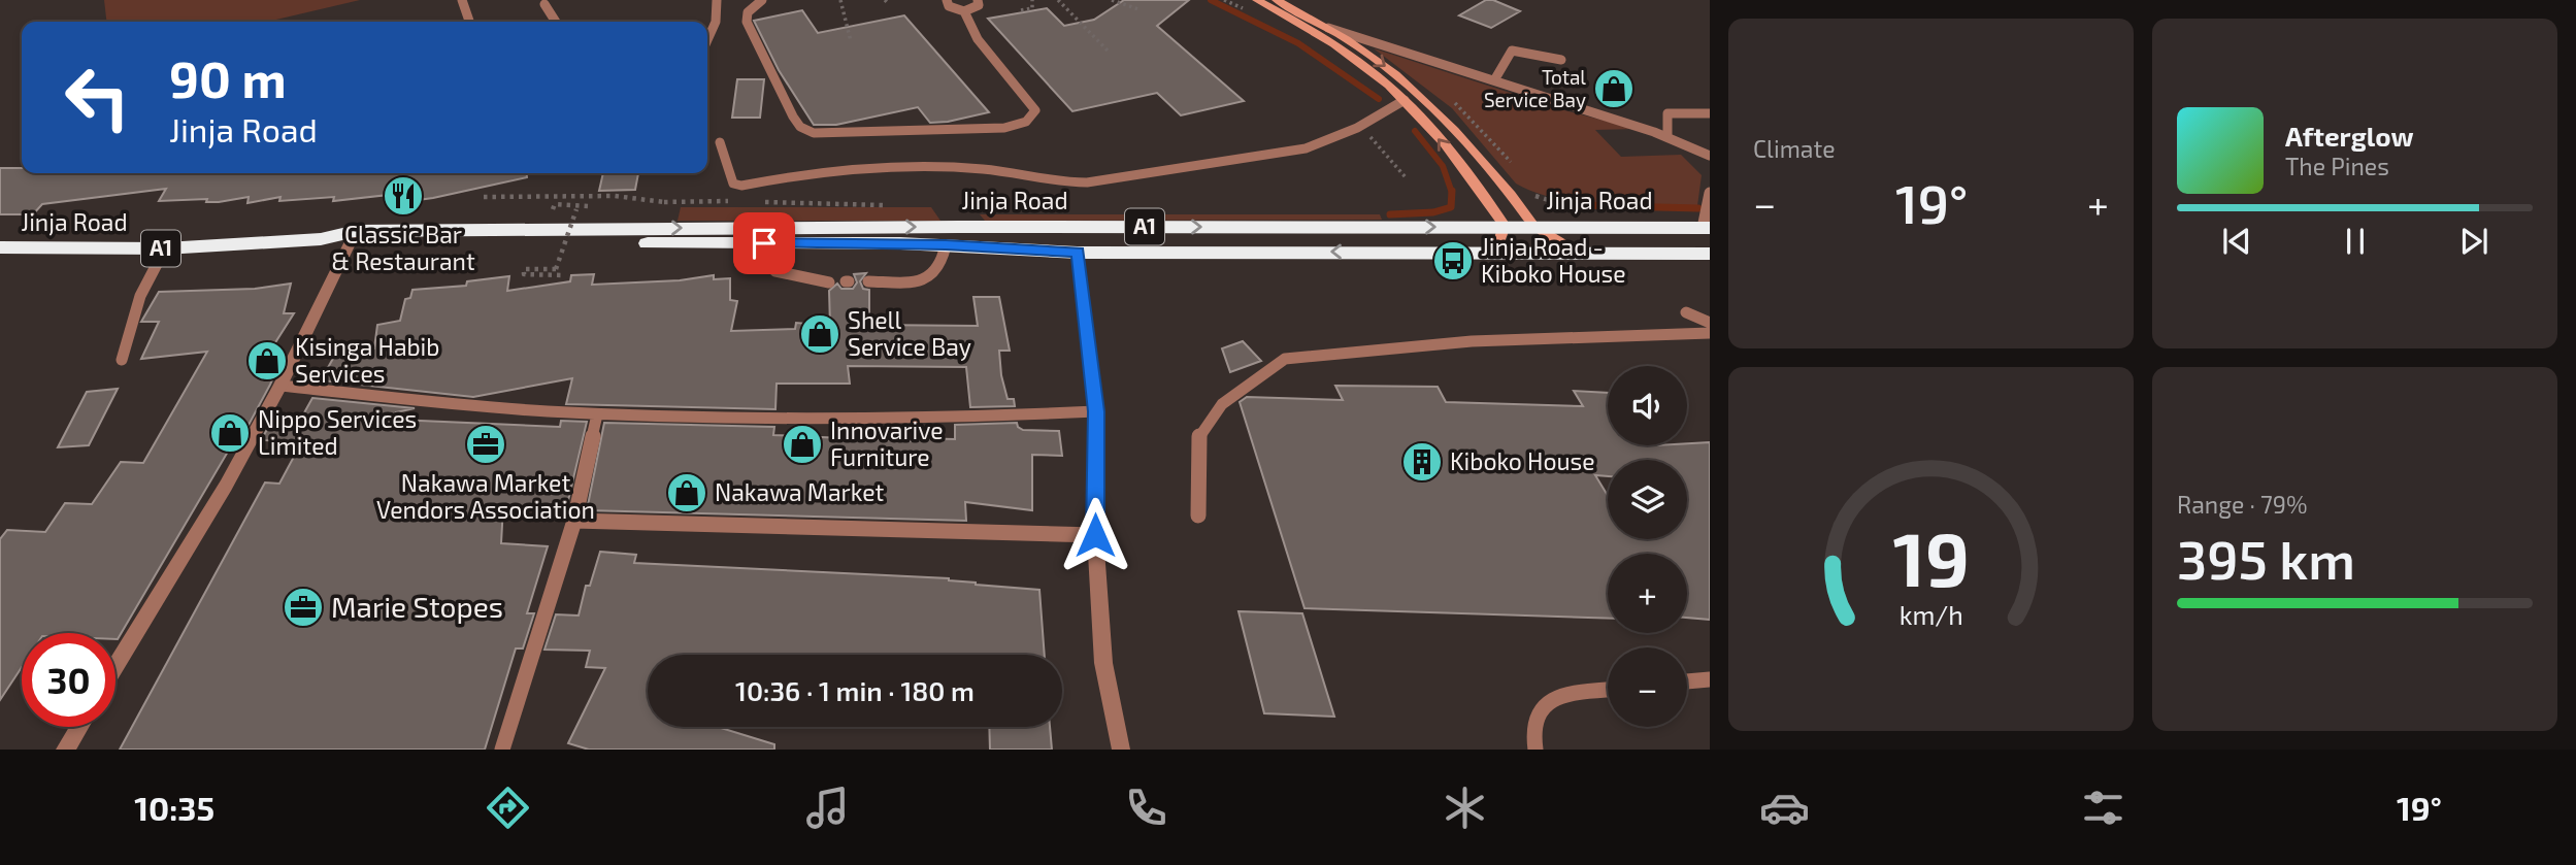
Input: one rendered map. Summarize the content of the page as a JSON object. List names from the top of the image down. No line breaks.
{"streets":{"highway":["Jinja Road","A1"]},"places":{"shop":["Total Service Bay","Shell Service Bay","Kisinga Habib Services","Nippo Services Limited","Innovarive Furniture","Nakawa Market"],"restaurant":["Classic Bar & Restaurant"],"bus stop":["Jinja Road - Kiboko House"],"office":["Nakawa Market Vendors Association","Marie Stopes"],"building":["Kiboko House"]},"page":{"tile":["Climate",["Range · 79%","395 km"]],"turn":["90 m","Jinja Road"],"song":["Afterglow","The Pines"],"heat":["−","19°","+"],"map_buttons":["+","−"],"limit":"30","trip":"10:36 · 1 min · 180 m","tabs":["10:35","19°"],"gauge":["19","km/h"]}}
